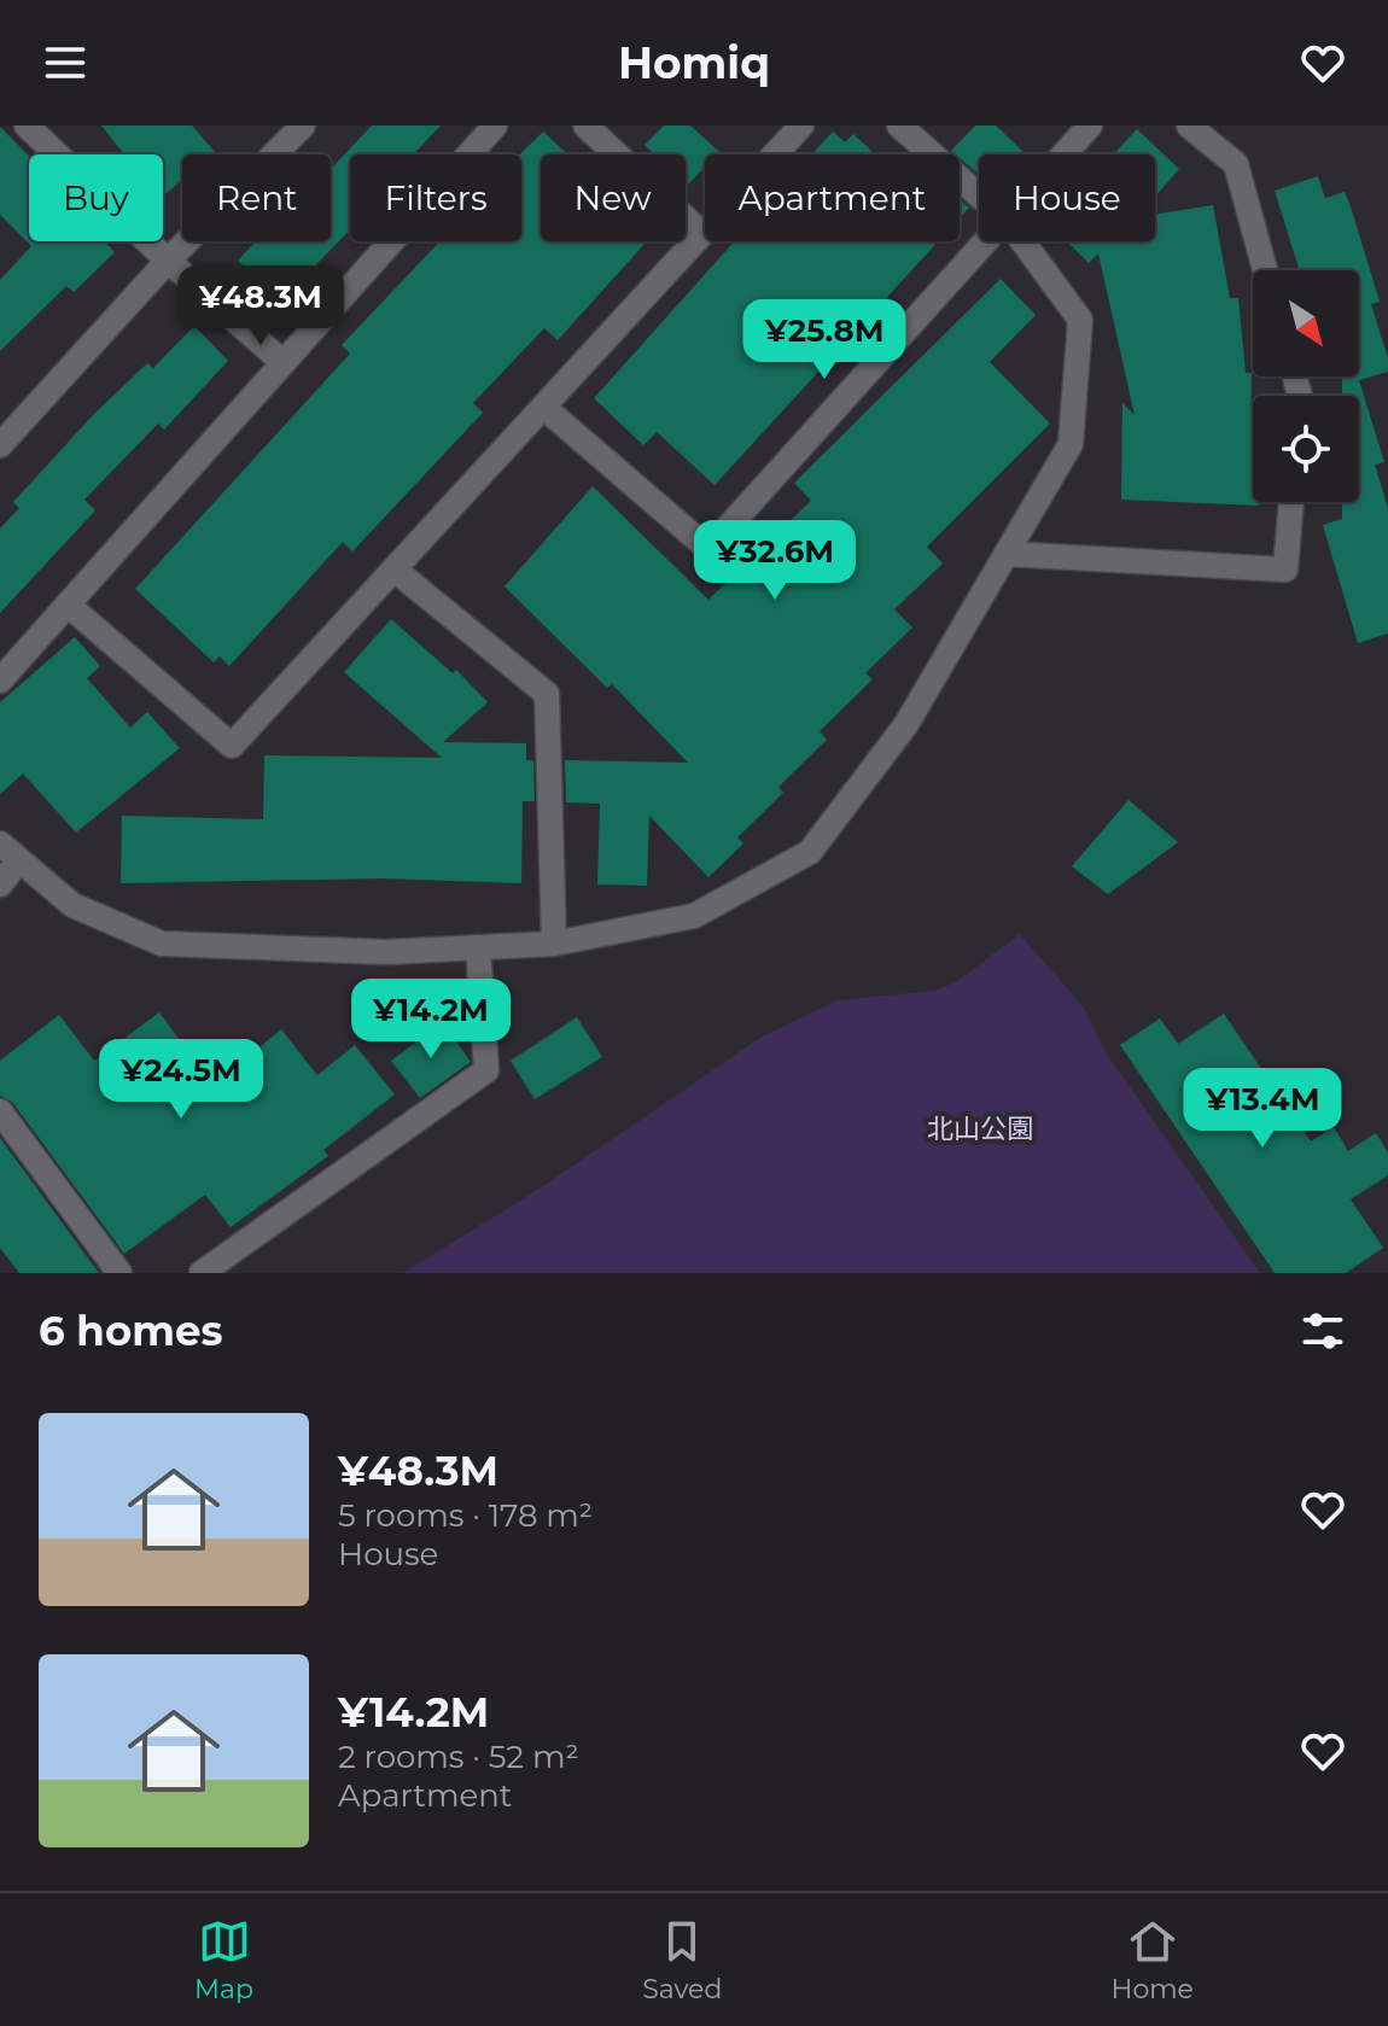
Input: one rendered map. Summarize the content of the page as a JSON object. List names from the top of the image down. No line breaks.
{"parks":["北山公園"],"north":"bottom right","page":{"header":"Homiq","chip":["Buy","Rent","Filters","New","Apartment","House"],"price":["¥48.3M","¥25.8M","¥32.6M","¥14.2M","¥24.5M","¥13.4M"],"heading":"6 homes","list":[{"name":"¥48.3M","note":"5 rooms · 178 m² · House"},{"name":"¥14.2M","note":"2 rooms · 52 m² · Apartment"}],"tabs":["Map","Saved","Home"]}}
